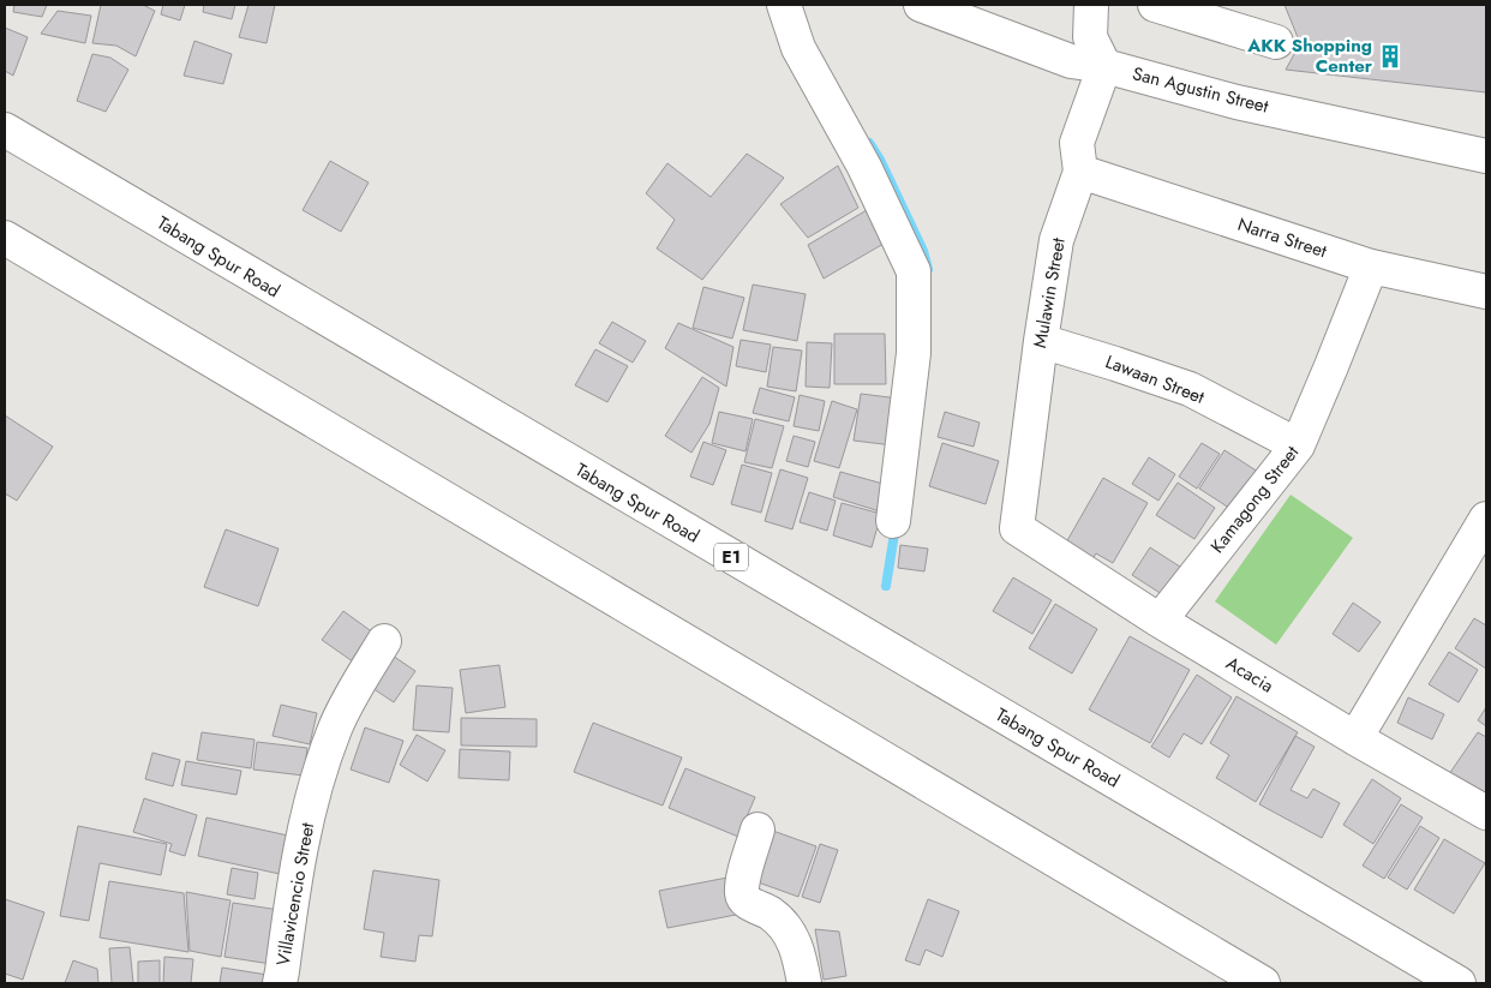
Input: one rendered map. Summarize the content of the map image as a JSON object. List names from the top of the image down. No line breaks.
{"streets":{"main road":["San Agustin Street","Narra Street","Tabang Spur Road","Mulawin Street","Lawaan Street","Kamagong Street","E1","Acacia","Villavicencio Street"]},"crossings":[["San Agustin Street","Mulawin Street"],["Narra Street","Mulawin Street"],["Narra Street","Kamagong Street"],["Mulawin Street","Lawaan Street"],["Mulawin Street","Acacia"],["Lawaan Street","Kamagong Street"],["Kamagong Street","Acacia"]],"places":{"building":["AKK Shopping Center"]}}
